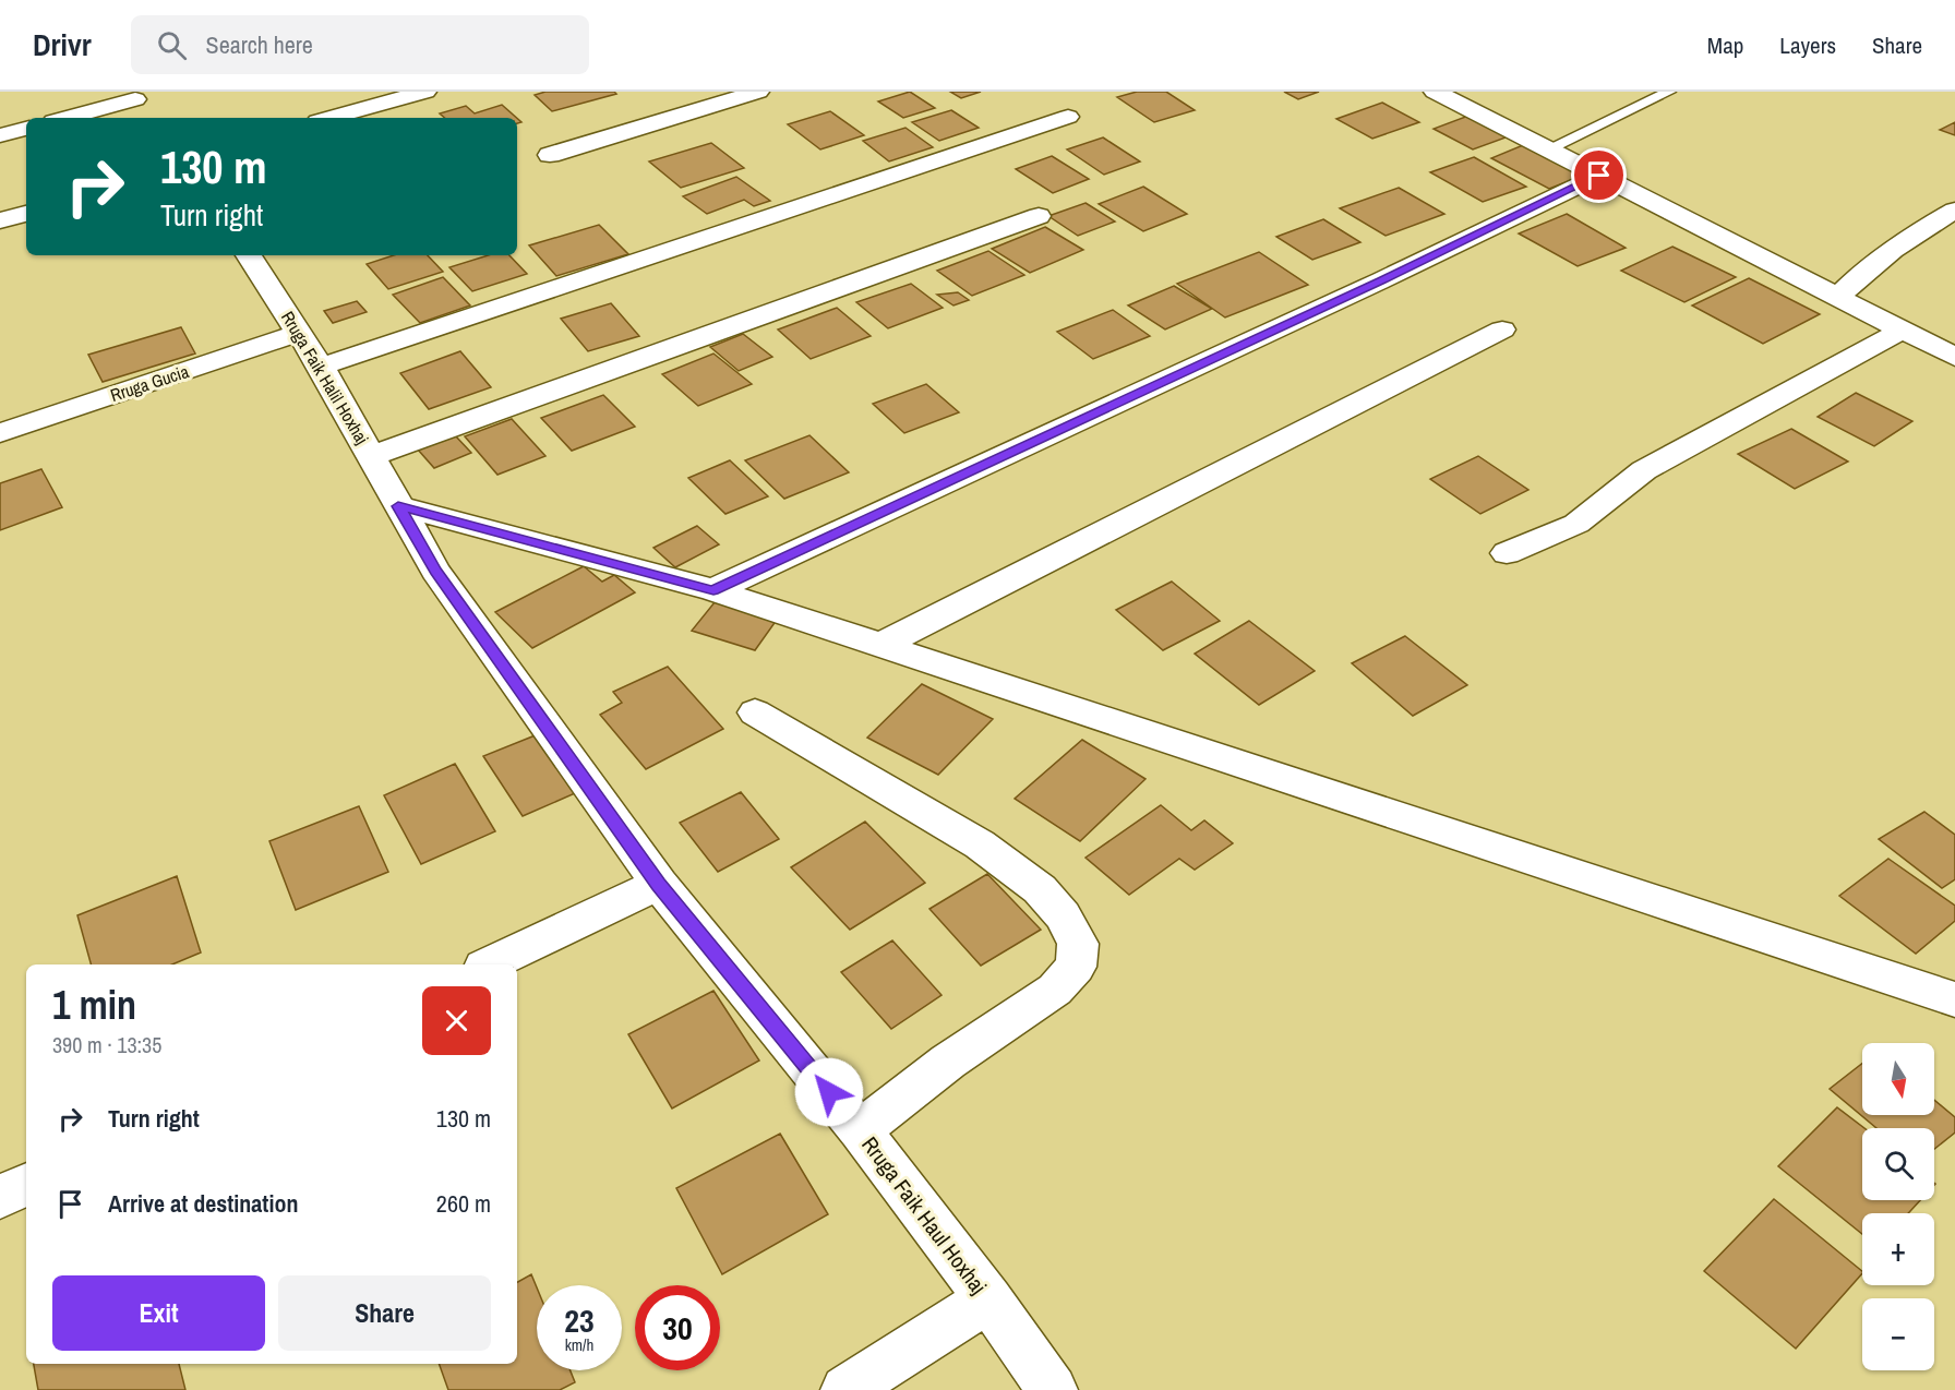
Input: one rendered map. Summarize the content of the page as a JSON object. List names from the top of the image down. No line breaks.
{"streets":{"street":["Rruga Faik Halil Hoxhaj","Rruga Gucia","Rruga Faik Haul Hoxhaj"]},"crossings":[["Rruga Faik Halil Hoxhaj","Rruga Gucia"],["Rruga Faik Halil Hoxhaj","Rruga Faik Haul Hoxhaj"]],"north":"bottom","page":{"header":"Drivr","search":"Search here","nav":["Map","Layers","Share"],"turn":["130 m","Turn right"],"heading":["1 min","390 m · 13:35"],"map_buttons":["+","−"],"list":[{"name":"Turn right","value":"130 m"},{"name":"Arrive at destination","value":"260 m"}],"buttons":["Exit","Share"],"speed":"23 km/h","limit":"30"}}
